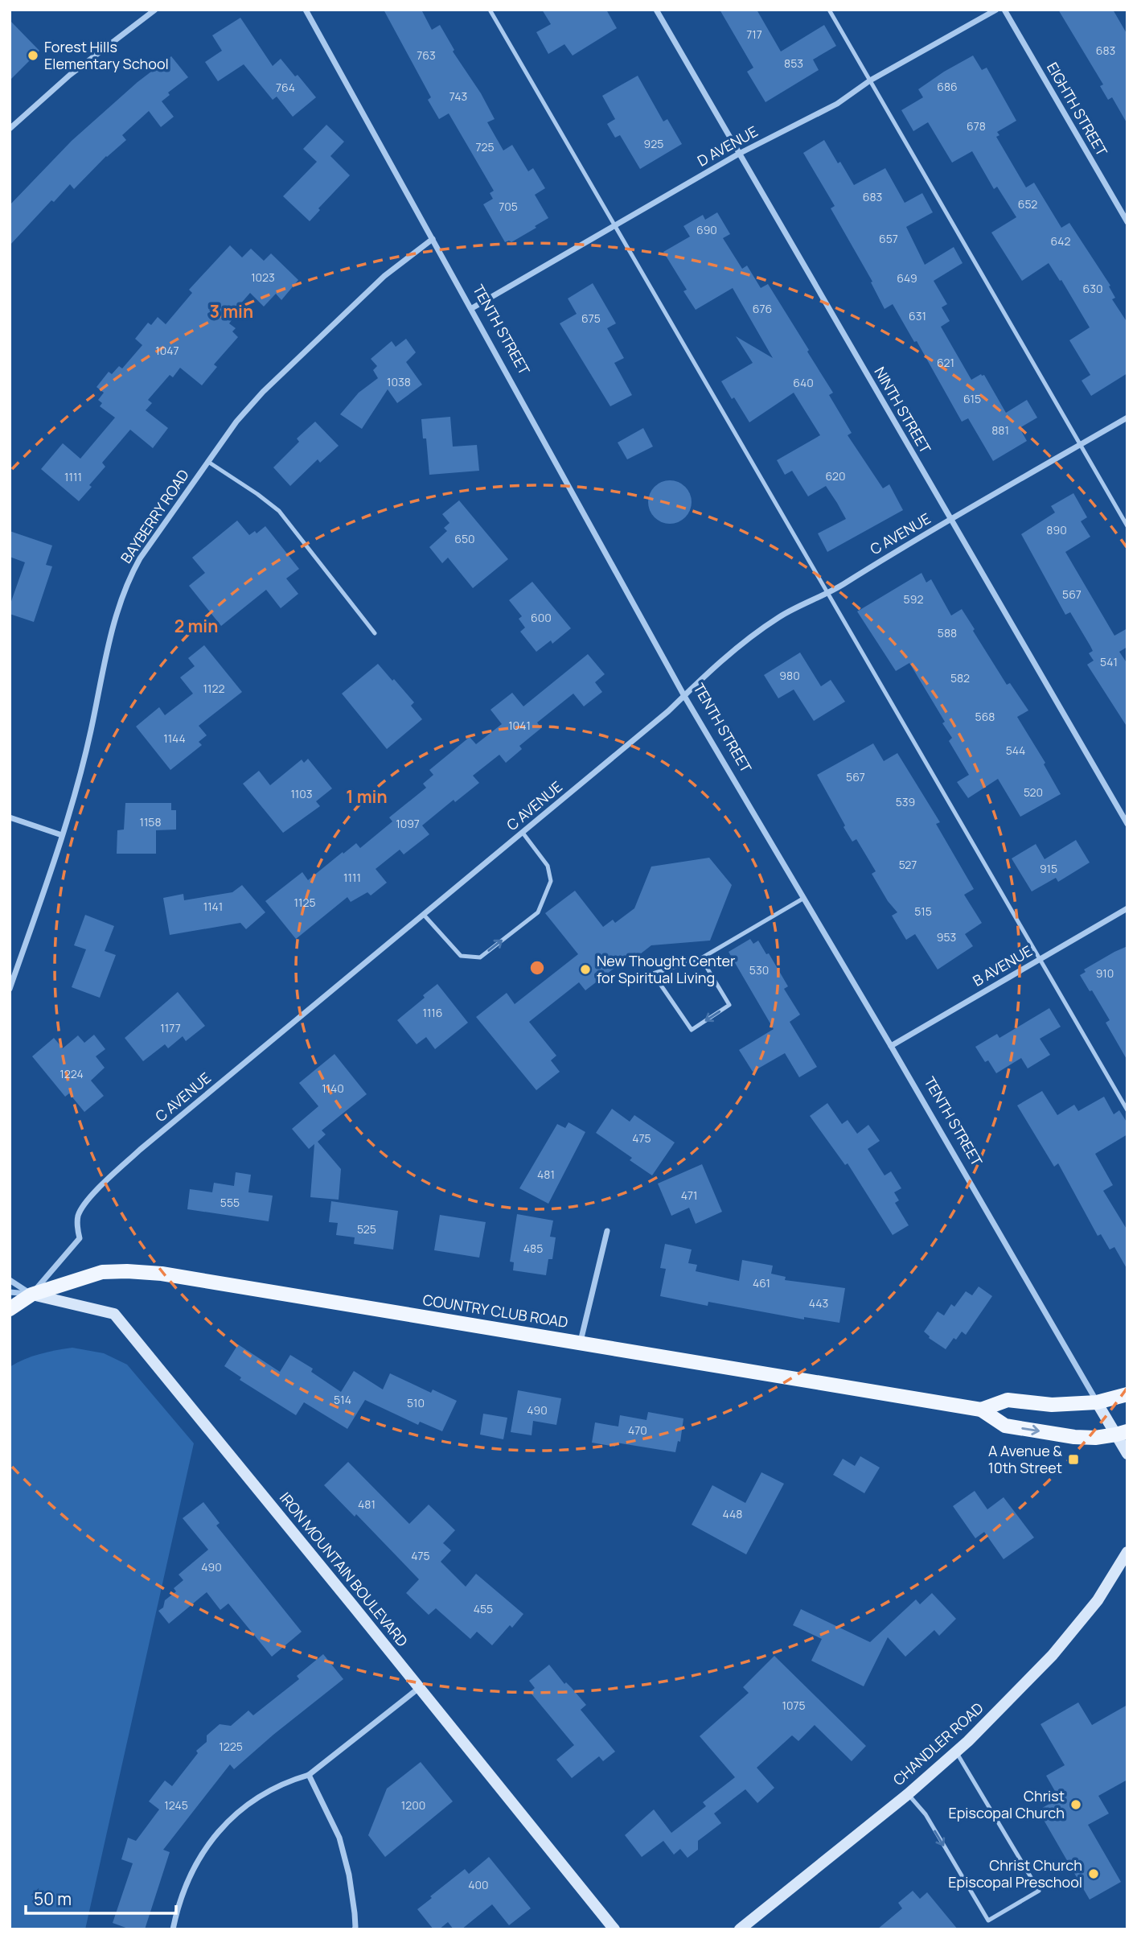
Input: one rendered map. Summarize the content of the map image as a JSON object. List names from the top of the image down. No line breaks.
{"streets":{"main road":["COUNTRY CLUB ROAD"],"street":["EIGHTH STREET","D AVENUE","TENTH STREET","NINTH STREET","BAYBERRY ROAD","C AVENUE","B AVENUE","IRON MOUNTAIN BOULEVARD","CHANDLER ROAD"]},"crossings":[["D AVENUE","TENTH STREET"],["D AVENUE","NINTH STREET"],["TENTH STREET","BAYBERRY ROAD"],["TENTH STREET","C AVENUE"],["TENTH STREET","B AVENUE"],["TENTH STREET","COUNTRY CLUB ROAD"],["NINTH STREET","C AVENUE"],["C AVENUE","COUNTRY CLUB ROAD"],["C AVENUE","IRON MOUNTAIN BOULEVARD"],["COUNTRY CLUB ROAD","IRON MOUNTAIN BOULEVARD"]],"places":{"other":["Forest Hills Elementary School","New Thought Center for Spiritual Living","Christ Episcopal Church","Christ Church Episcopal Preschool"],"transit":["A Avenue & 10th Street"]},"house_numbers":["717","683","763","853","686","764","743","678","925","725","683","652","705","690","657","642","1023","649","630","676","631","675","1047","621","1038","640","615","881","620","1111","890","650","567","592","600","588","541","980","582","1122","568","1041","1144","544","567","520","1103","539","1158","1097","527","915","1111","1125","1141","515","953","530","910","1116","1177","1224","1140","475","481","471","555","525","485","461","443","514","510","490","470","481","448","475","490","455","1075","1225","1245","1200","400"],"scale_bar":"50 m","rings":["3 min","2 min","1 min"]}
